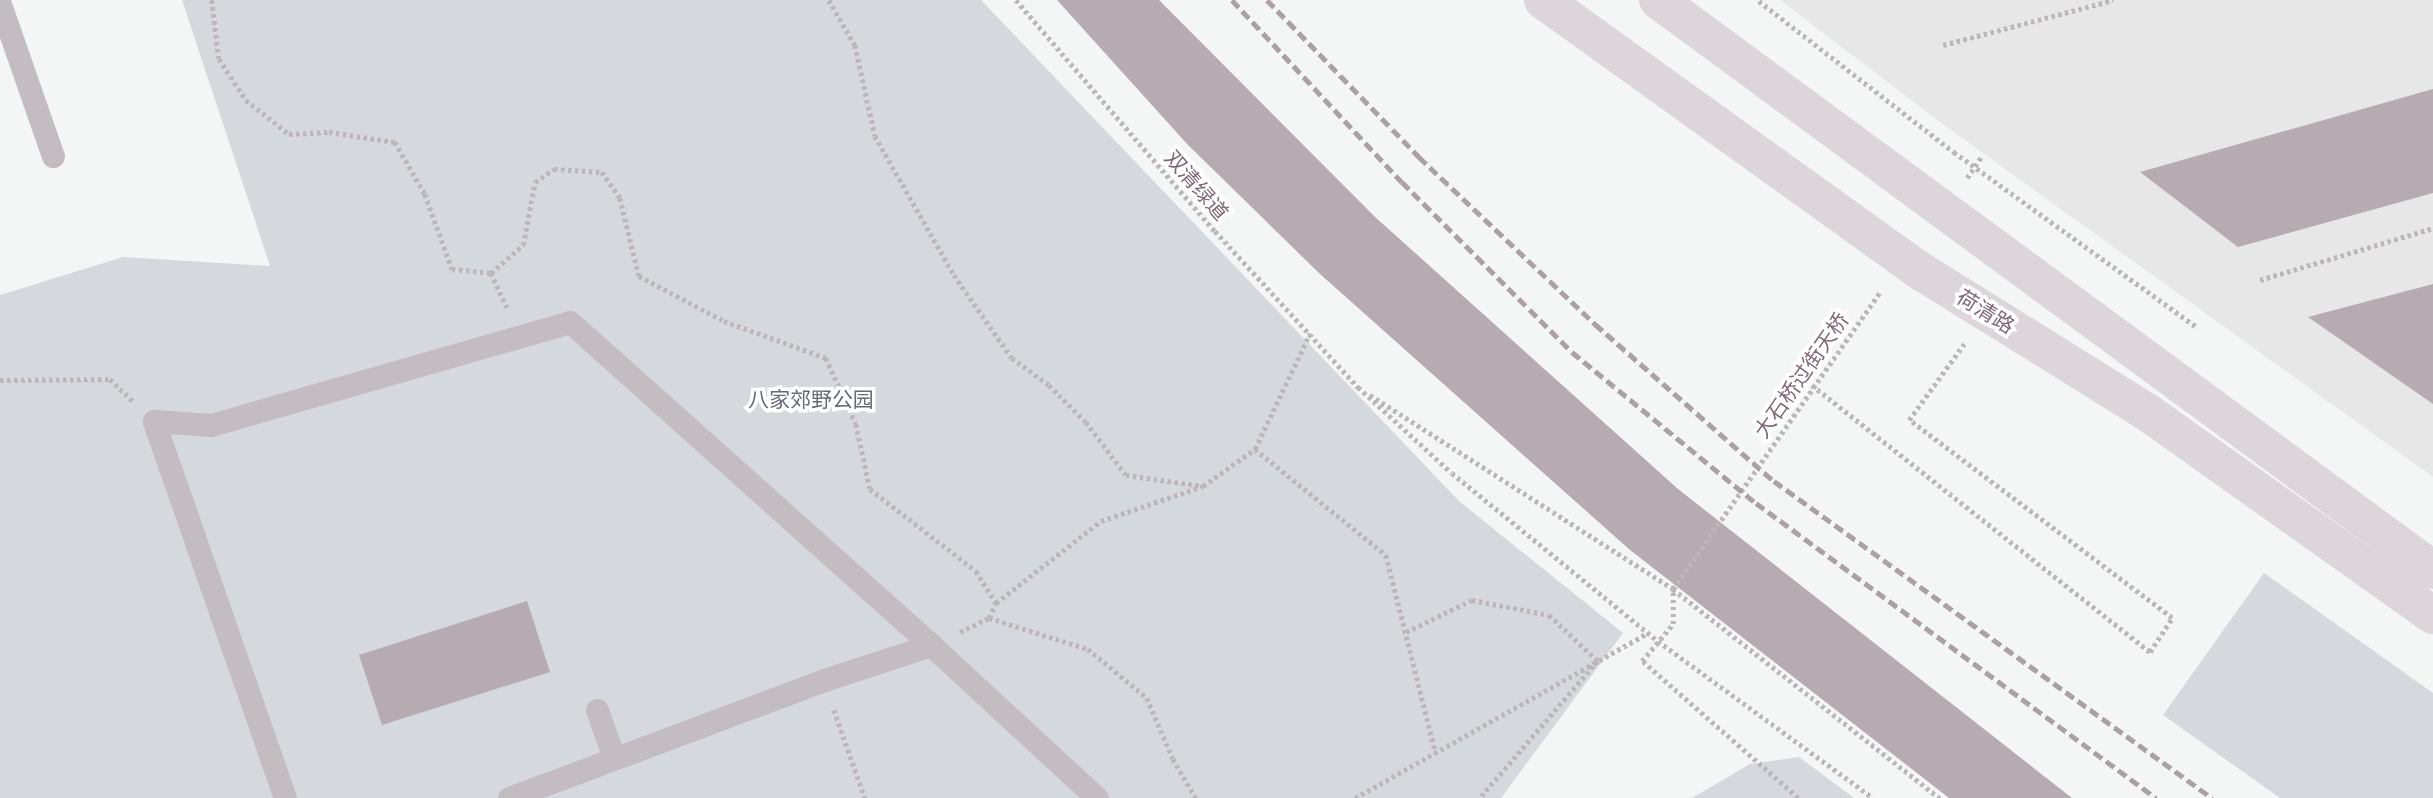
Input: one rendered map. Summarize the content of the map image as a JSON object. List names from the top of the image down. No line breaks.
{"streets":{"main road":["荷清路"],"path":["双清绿道","大石桥过街天桥"]},"parks":["八家郊野公园"]}
